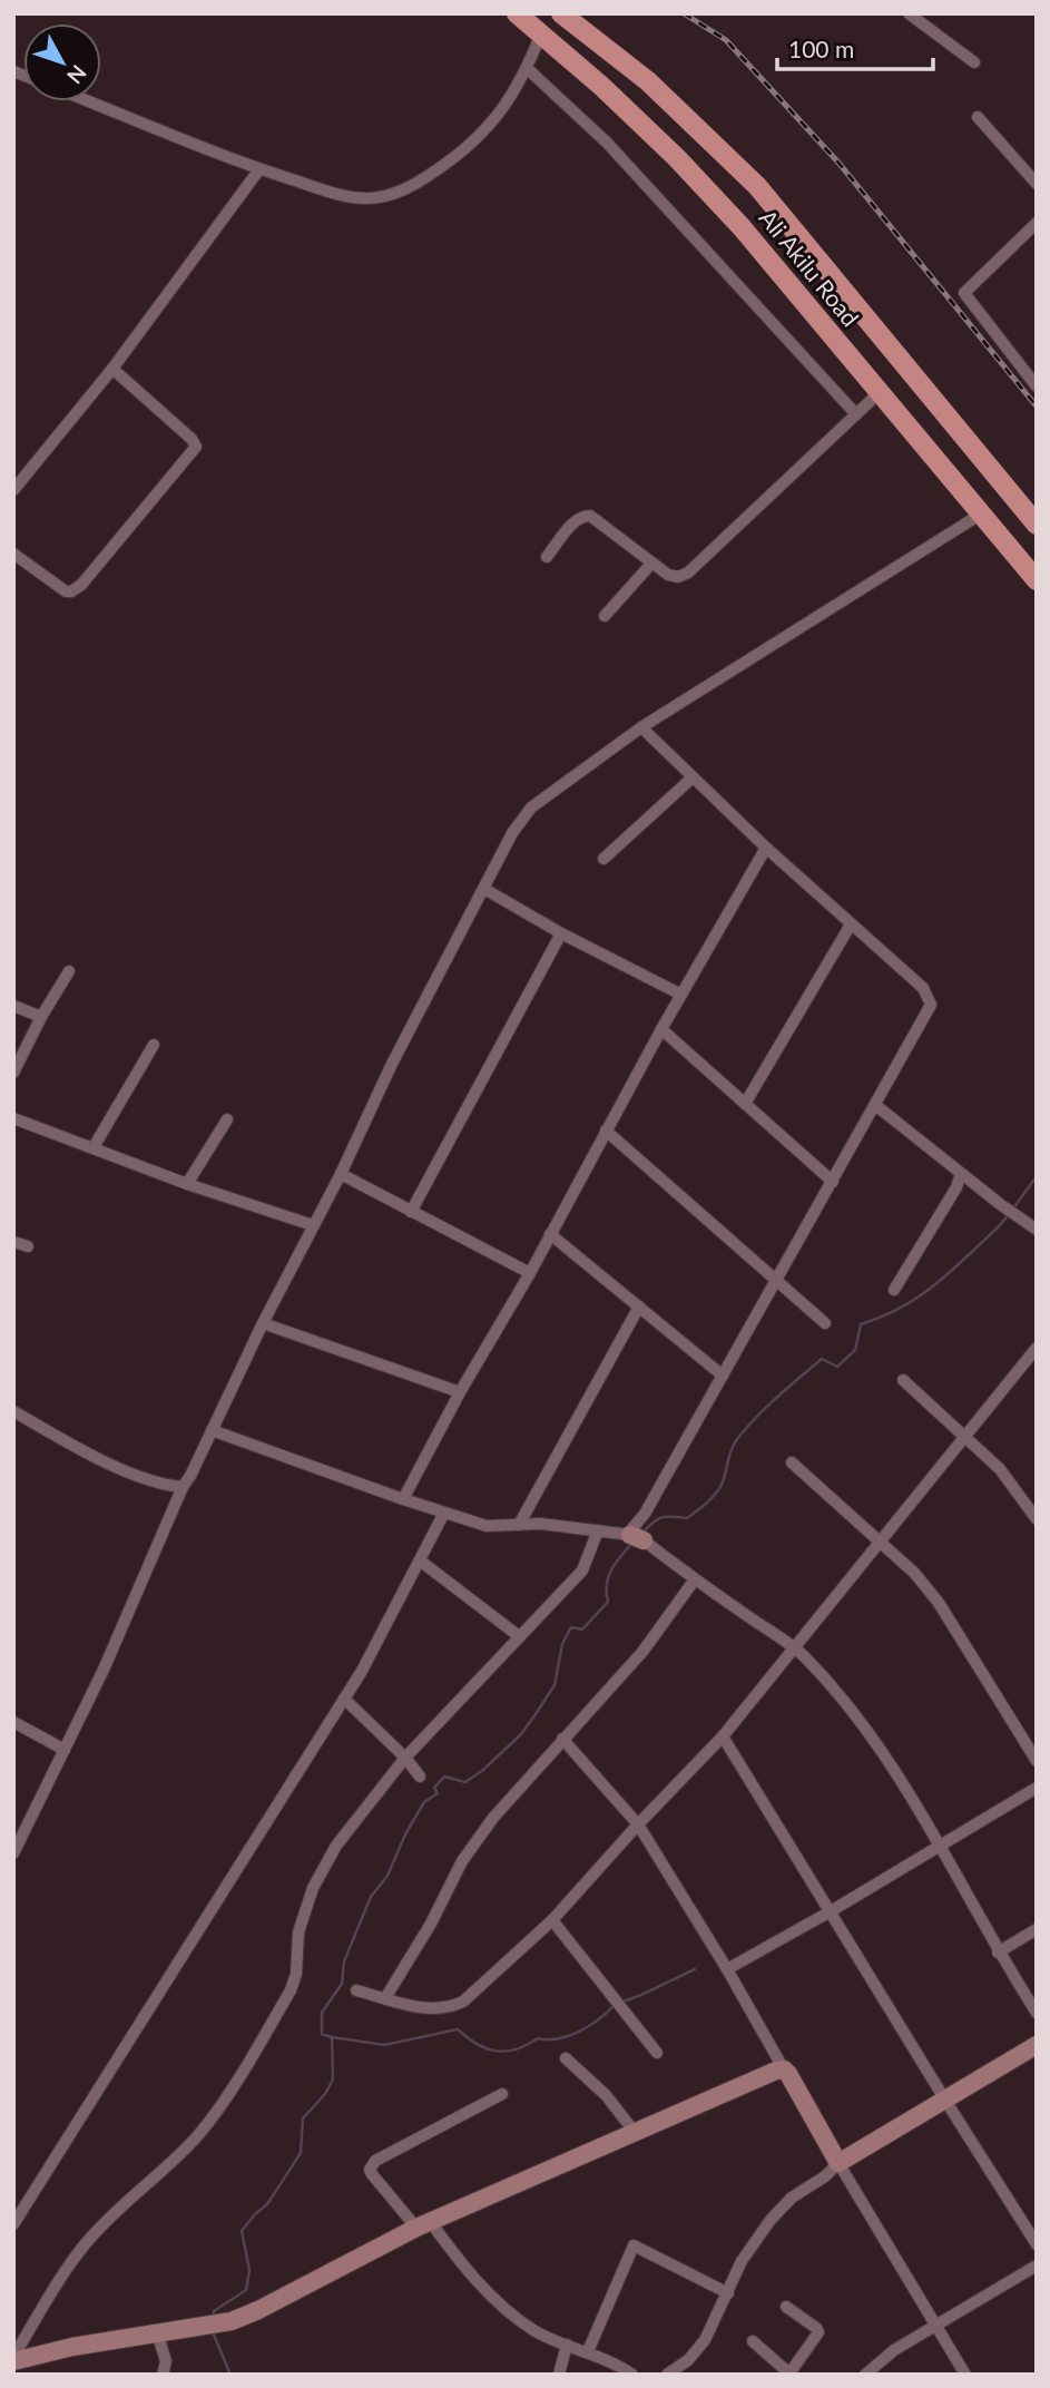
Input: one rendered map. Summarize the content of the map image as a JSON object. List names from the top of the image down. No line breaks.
{"streets":{"main road":["Ali Akilu Road"]},"scale_bar":"100 m","north":"bottom right"}
